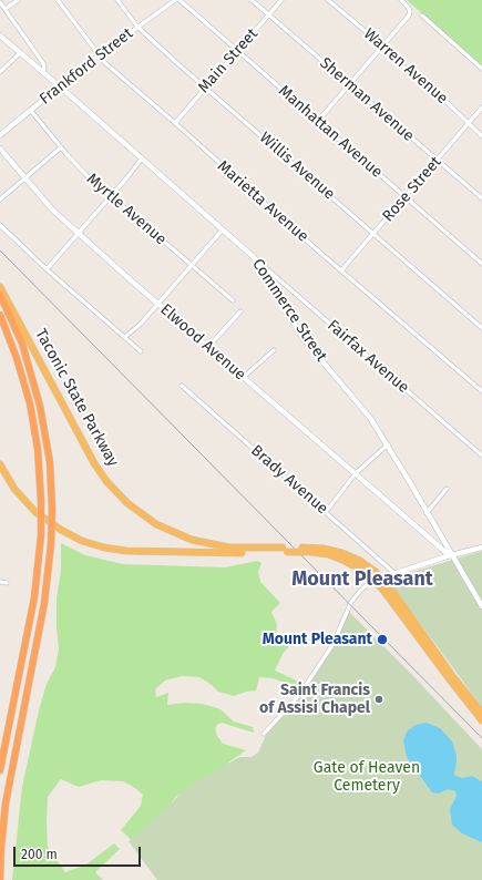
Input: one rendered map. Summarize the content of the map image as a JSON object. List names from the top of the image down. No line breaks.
{"streets":{"highway":["Taconic State Parkway"],"street":["Main Street","Frankford Street","Warren Avenue","Sherman Avenue","Manhattan Avenue","Willis Avenue","Rose Street","Marietta Avenue","Myrtle Avenue","Commerce Street","Elwood Avenue","Fairfax Avenue","Brady Avenue"]},"crossings":[["Main Street","Sherman Avenue"],["Main Street","Manhattan Avenue"],["Main Street","Willis Avenue"],["Main Street","Marietta Avenue"],["Frankford Street","Willis Avenue"],["Frankford Street","Marietta Avenue"],["Frankford Street","Myrtle Avenue"],["Frankford Street","Commerce Street"],["Warren Avenue","Rose Street"],["Sherman Avenue","Rose Street"],["Manhattan Avenue","Rose Street"],["Willis Avenue","Rose Street"],["Rose Street","Marietta Avenue"],["Commerce Street","Elwood Avenue"],["Commerce Street","Fairfax Avenue"]],"districts":["Mount Pleasant"],"parks":["Gate of Heaven Cemetery"],"places":["Mount Pleasant","Saint Francis of Assisi Chapel"],"scale_bar":"200 m"}
